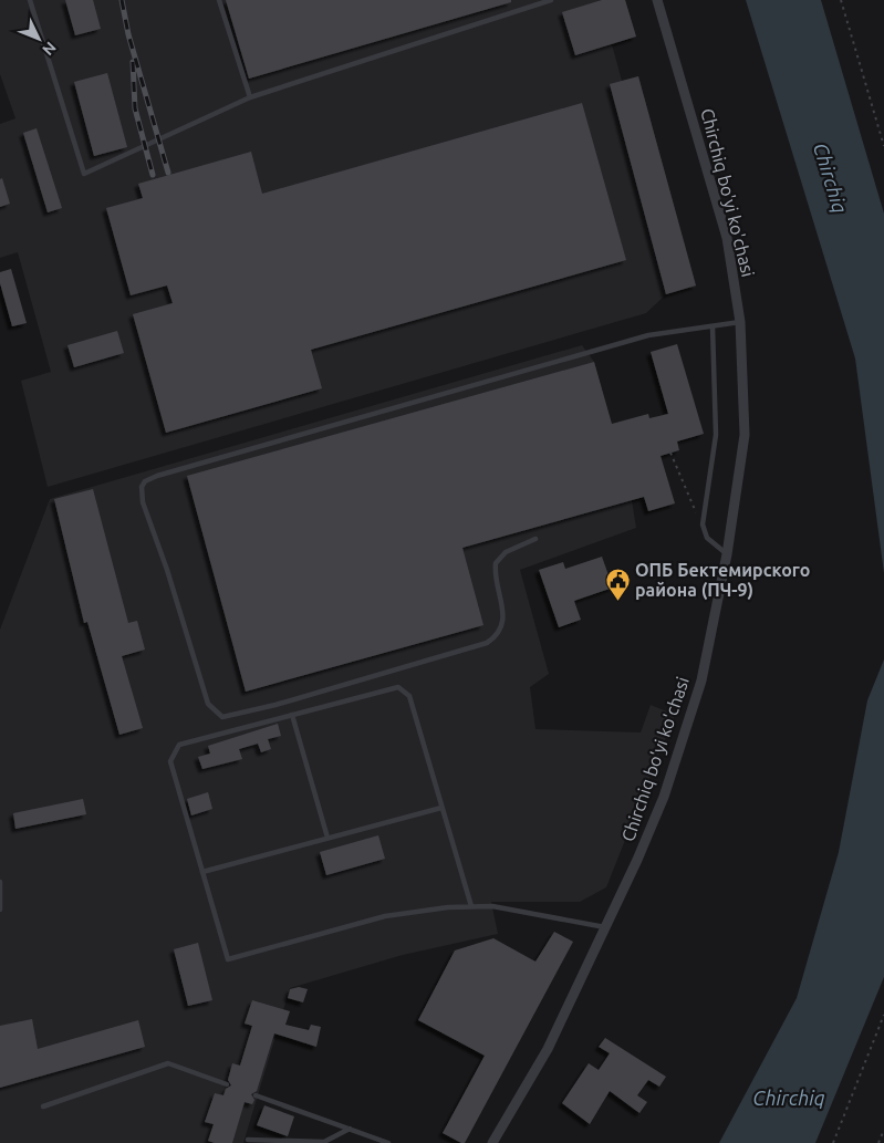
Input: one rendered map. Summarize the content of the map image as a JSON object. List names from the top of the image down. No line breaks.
{"streets":{"street":["Chirchiq bo'yi ko'chasi"]},"water":["Chirchiq"],"places":{"public building":["ОПБ Бектемирского района (ПЧ-9)"]},"north":"bottom right"}
